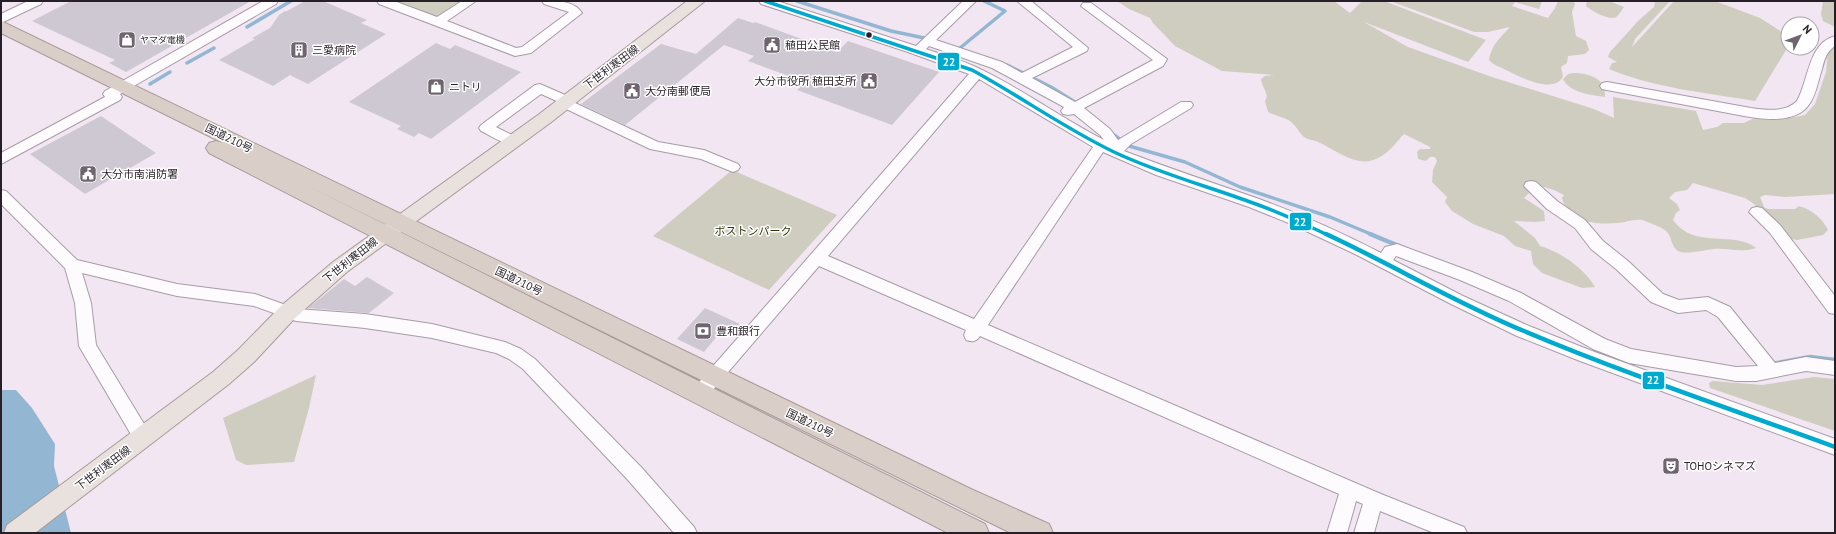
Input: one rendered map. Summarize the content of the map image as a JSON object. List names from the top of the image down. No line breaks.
{"streets":{"highway":["国道210号"],"main road":["下世利寒田線"]},"crossings":[["下世利寒田線","国道210号"]],"parks":["ボストンパーク"],"places":{"shop":["ヤマダ電機","ニトリ"],"public building":["稙田公民館","大分市役所 稙田支所","大分南郵便局","大分市南消防署"],"building":["三愛病院"],"bank":["豊和銀行"],"theatre":["TOHOシネマズ"]},"lines":["transit line 22"],"north":"top right"}
